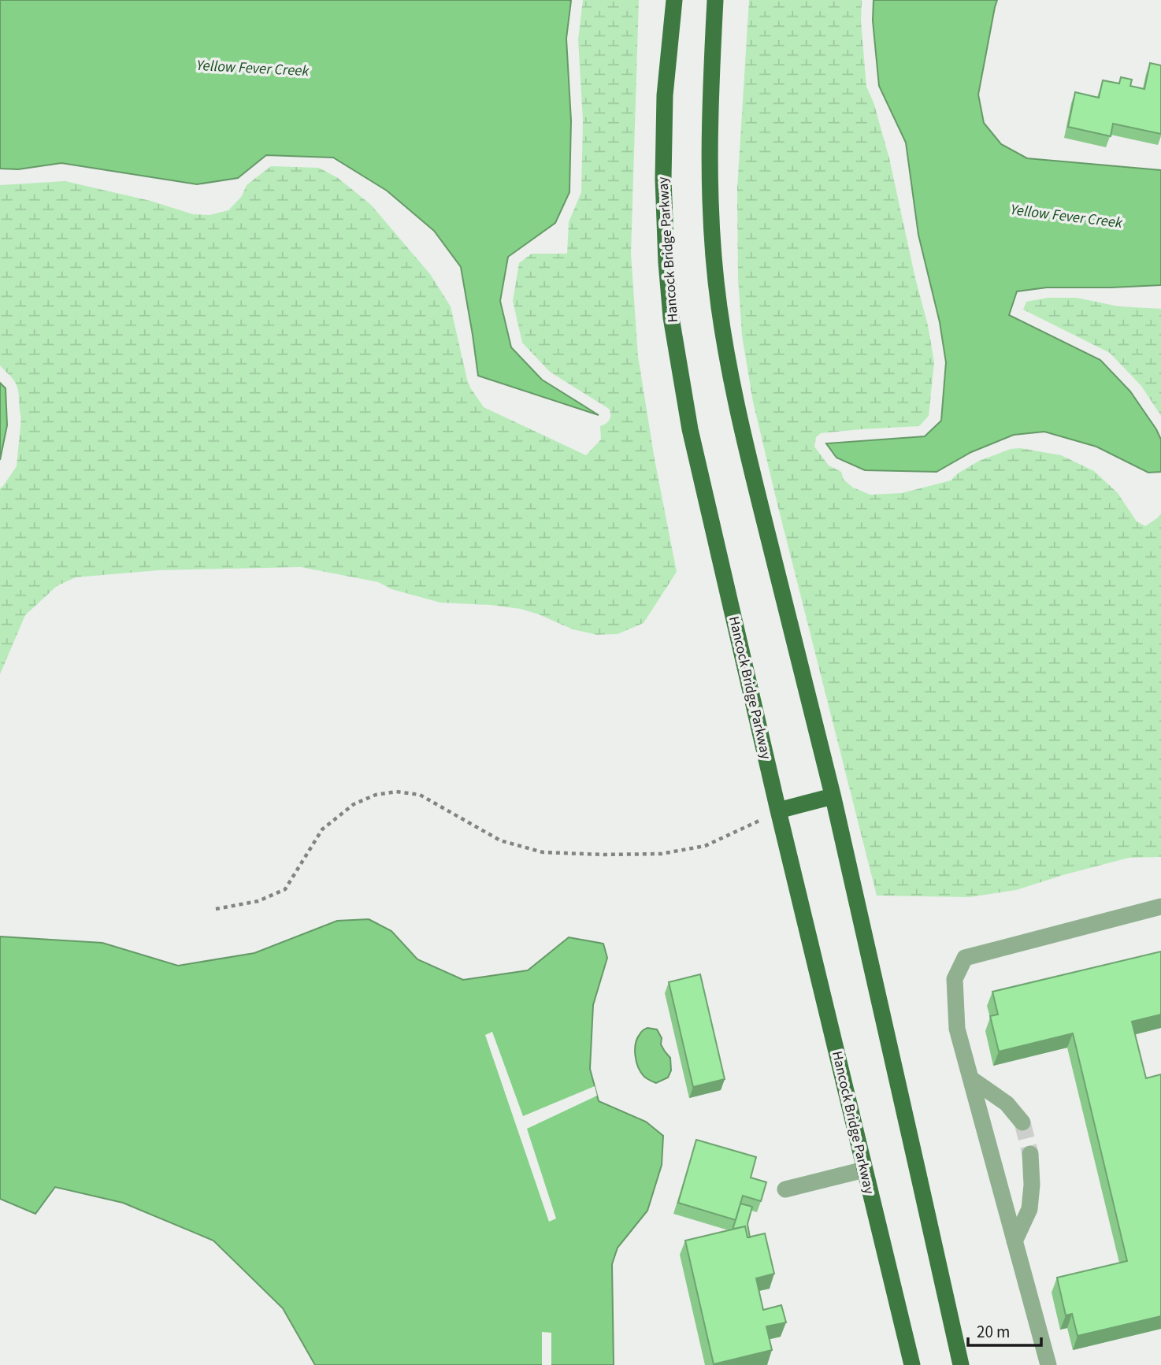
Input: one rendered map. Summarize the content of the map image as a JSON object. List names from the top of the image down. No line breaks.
{"streets":{"main road":["Hancock Bridge Parkway"]},"water":["Yellow Fever Creek"],"scale_bar":"20 m"}
